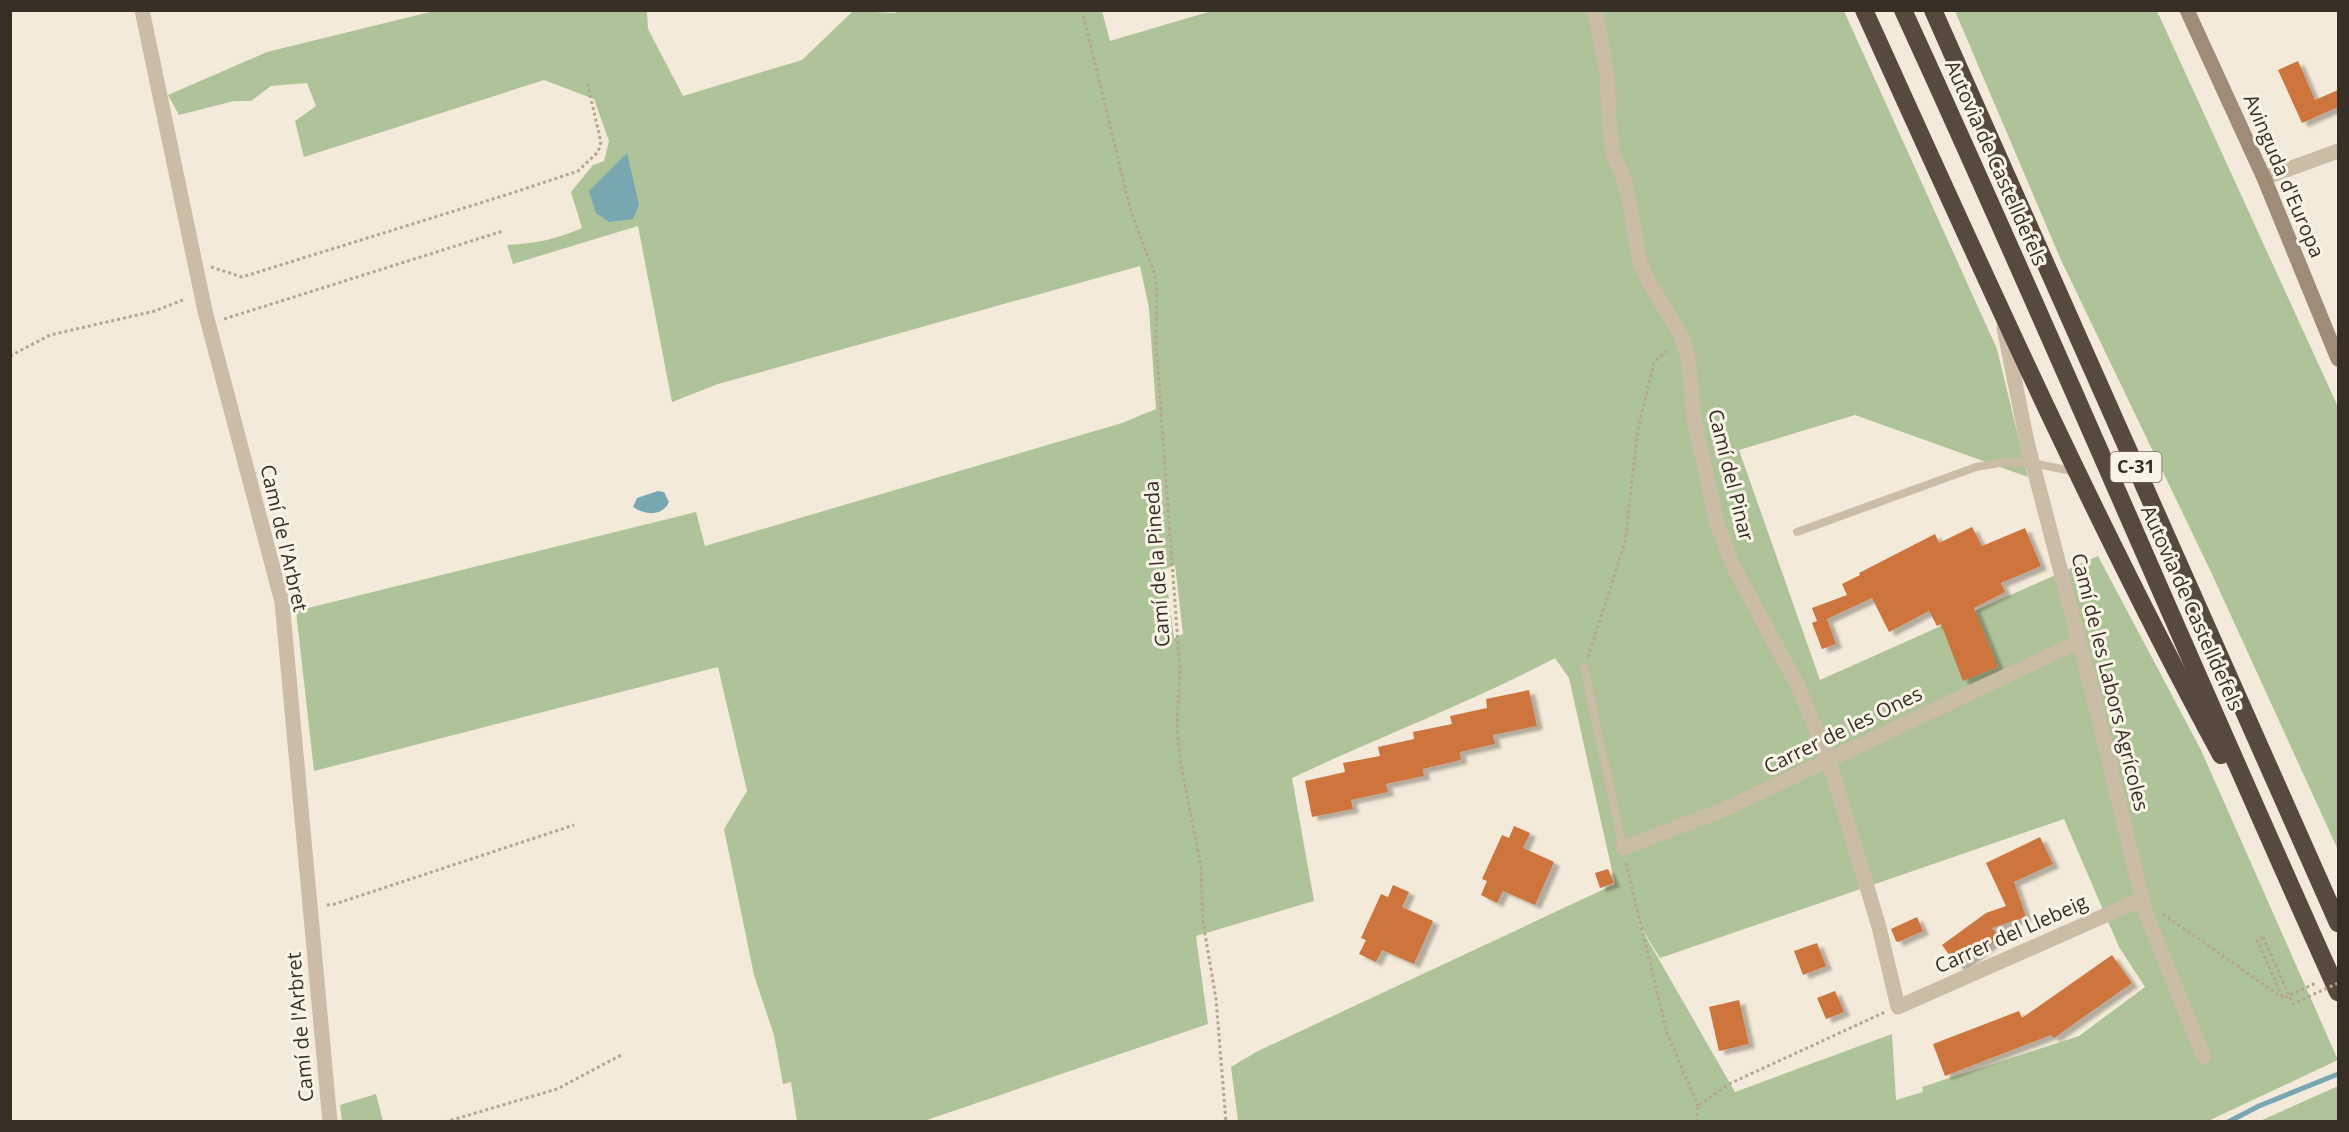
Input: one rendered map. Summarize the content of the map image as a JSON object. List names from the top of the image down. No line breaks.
{"streets":{"highway":["Autovia de Castelldefels","C-31"],"street":["Avinguda d'Europa","Camí del Pinar","Camí de l'Arbret","Camí de les Labors Agrícoles","Carrer de les Ones","Carrer del Llebeig"],"path":["Camí de la Pineda"]},"crossings":[["Camí del Pinar","Carrer de les Ones"],["Camí del Pinar","Carrer del Llebeig"],["Camí de les Labors Agrícoles","Carrer de les Ones"],["Camí de les Labors Agrícoles","Carrer del Llebeig"]]}
